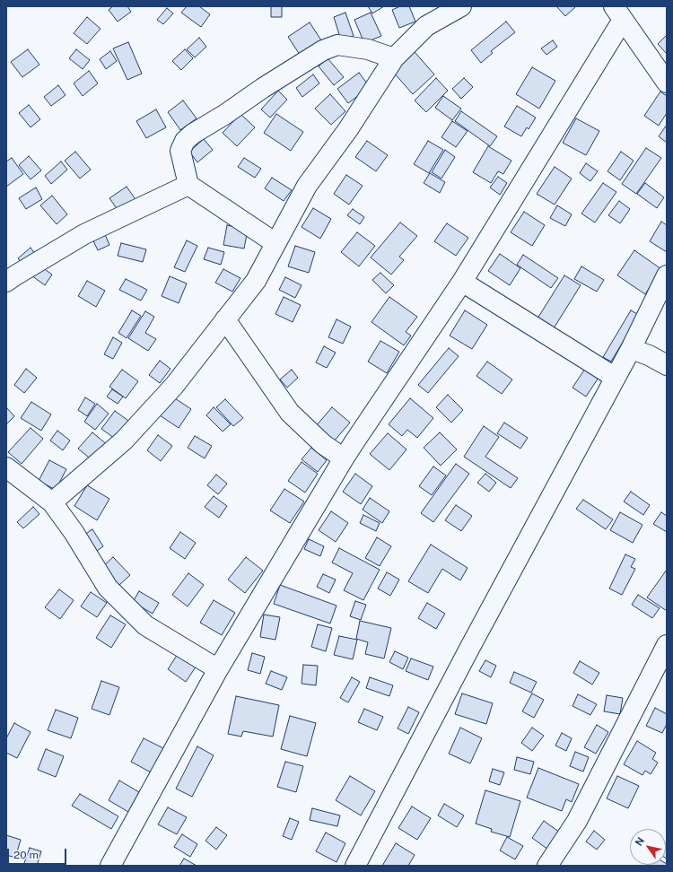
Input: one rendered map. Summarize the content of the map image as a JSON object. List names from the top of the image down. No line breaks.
{"scale_bar":"20 m","north":"top left"}
